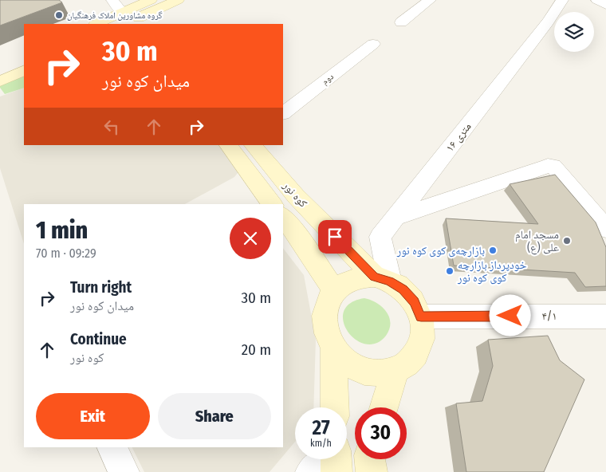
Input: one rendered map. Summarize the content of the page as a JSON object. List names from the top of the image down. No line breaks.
{"streets":{"street":["دوم","۱۶ متری","کوه نور","۴/۱"]},"crossings":[["۱۶ متری","کوه نور"],["۱۶ متری","۴/۱"],["کوه نور","۴/۱"]],"places":["گروه مشاورین املاک فرهنگیان","مسجد امام علی (ع)","بازارچه‌ی کوی کوه نور","خودپرداز بازارچه کوی کوه نور"],"page":{"turn":["30 m","میدان کوه نور"],"heading":["1 min","70 m · 09:29"],"list":[{"name":"Turn right","note":"میدان کوه نور","value":"30 m"},{"name":"Continue","note":"کوه نور","value":"20 m"}],"buttons":["Exit","Share"],"speed":"27 km/h","limit":"30"}}
